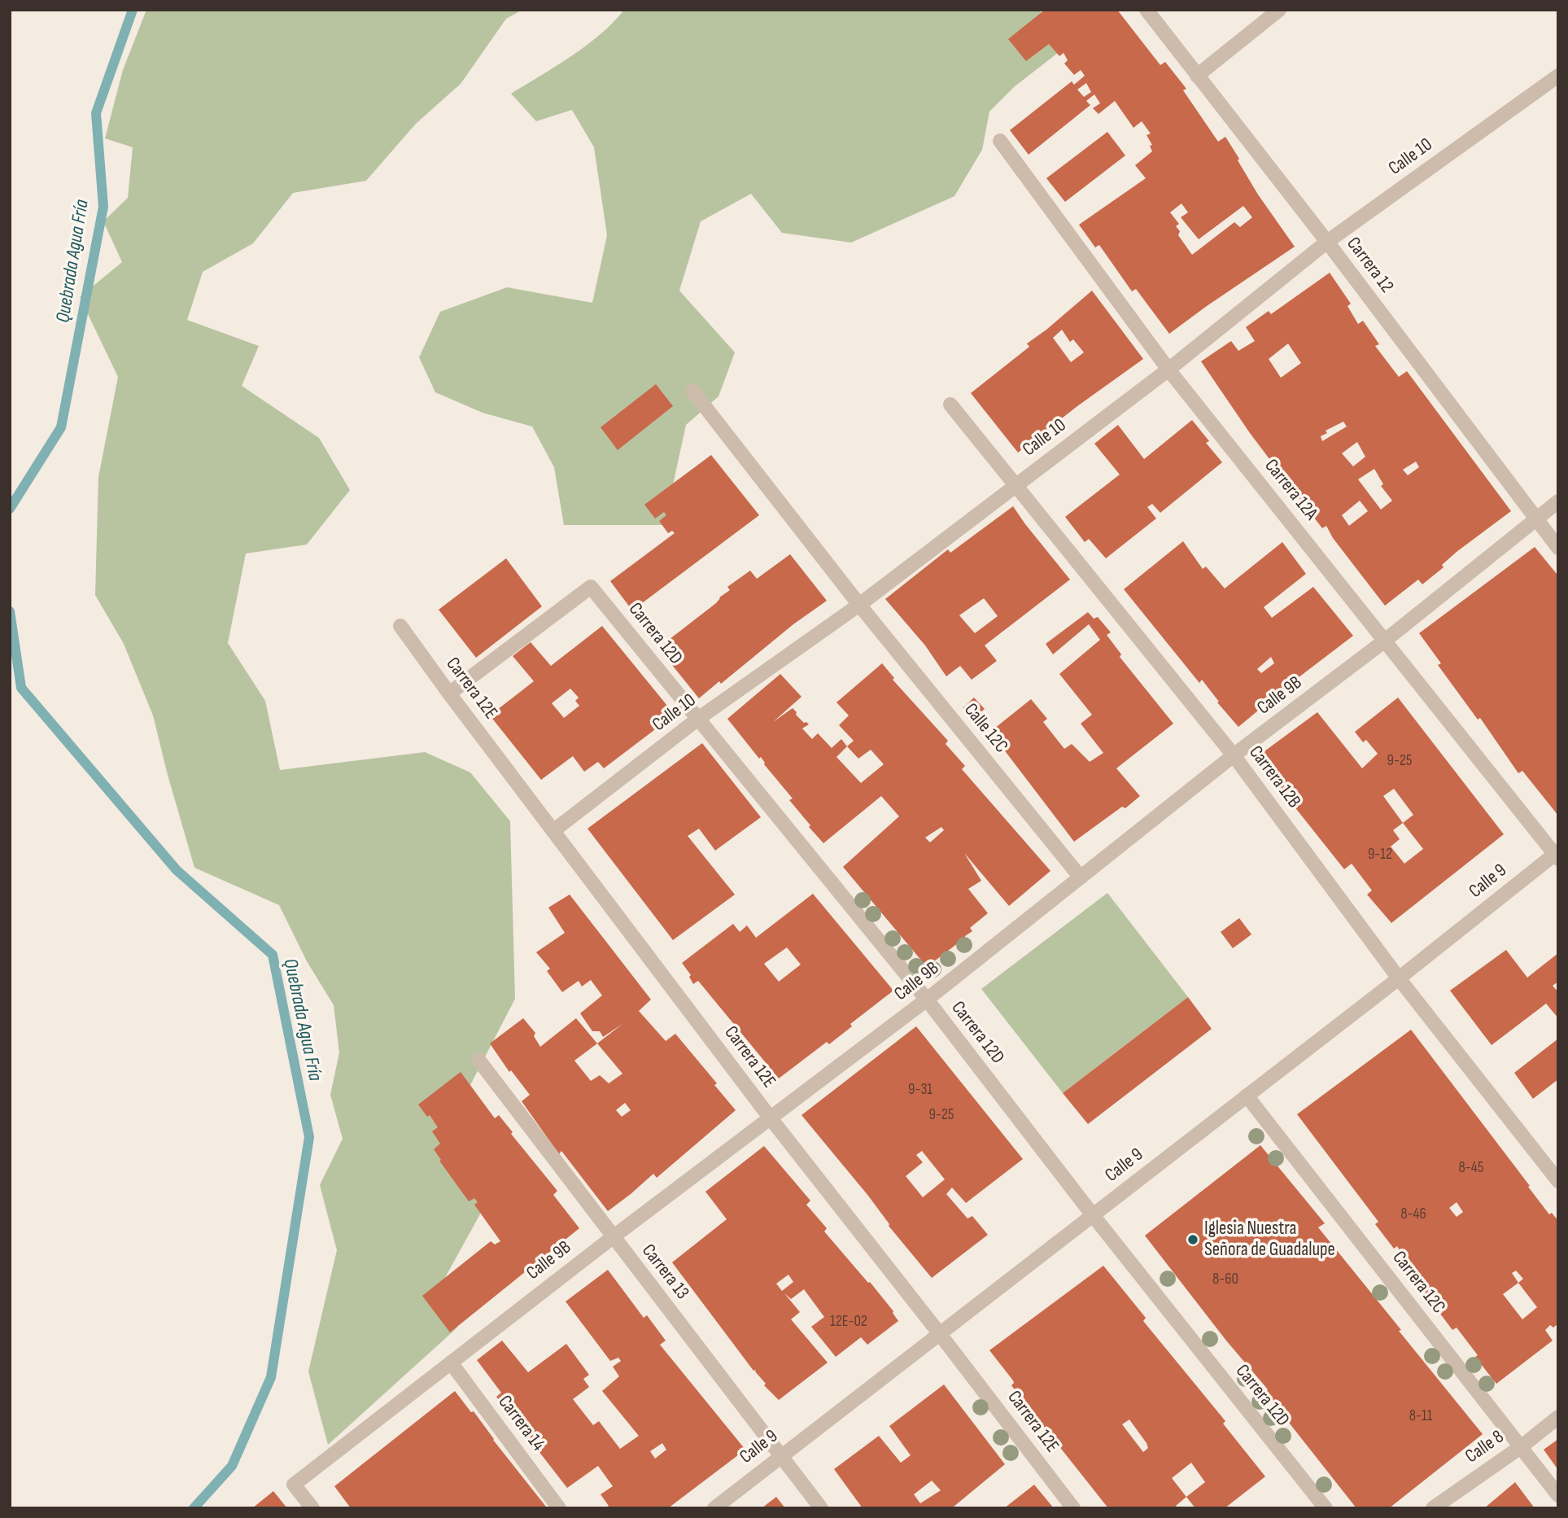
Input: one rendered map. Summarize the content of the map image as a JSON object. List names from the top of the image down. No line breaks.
{"streets":{"street":["Calle 10","Carrera 12","Carrera 12A","Carrera 12D","Carrera 12E","Calle 9B","Calle 12C","Carrera 12B","Calle 9","Carrera 13","Carrera 12C","Carrera 14","Calle 8"]},"crossings":[["Calle 10","Carrera 12"],["Calle 10","Carrera 12A"],["Calle 10","Carrera 12D"],["Calle 10","Carrera 12E"],["Calle 10","Calle 12C"],["Calle 10","Carrera 12B"],["Carrera 12","Calle 9B"],["Carrera 12A","Calle 9B"],["Carrera 12A","Calle 9"],["Carrera 12D","Carrera 12E"],["Carrera 12D","Calle 9B"],["Carrera 12D","Calle 9"],["Carrera 12E","Calle 9B"],["Carrera 12E","Calle 9"],["Calle 9B","Calle 12C"],["Calle 9B","Carrera 12B"],["Calle 9B","Carrera 13"],["Calle 9B","Carrera 14"],["Carrera 12B","Calle 9"],["Calle 9","Carrera 13"],["Calle 9","Carrera 12C"],["Carrera 12C","Calle 8"]],"water":["Quebrada Agua Fría"],"places":["Iglesia Nuestra Señora de Guadalupe"],"house_numbers":["9-25","9-12","9-31","9-25","8-45","8-46","8-60","12E-02","8-11"]}
